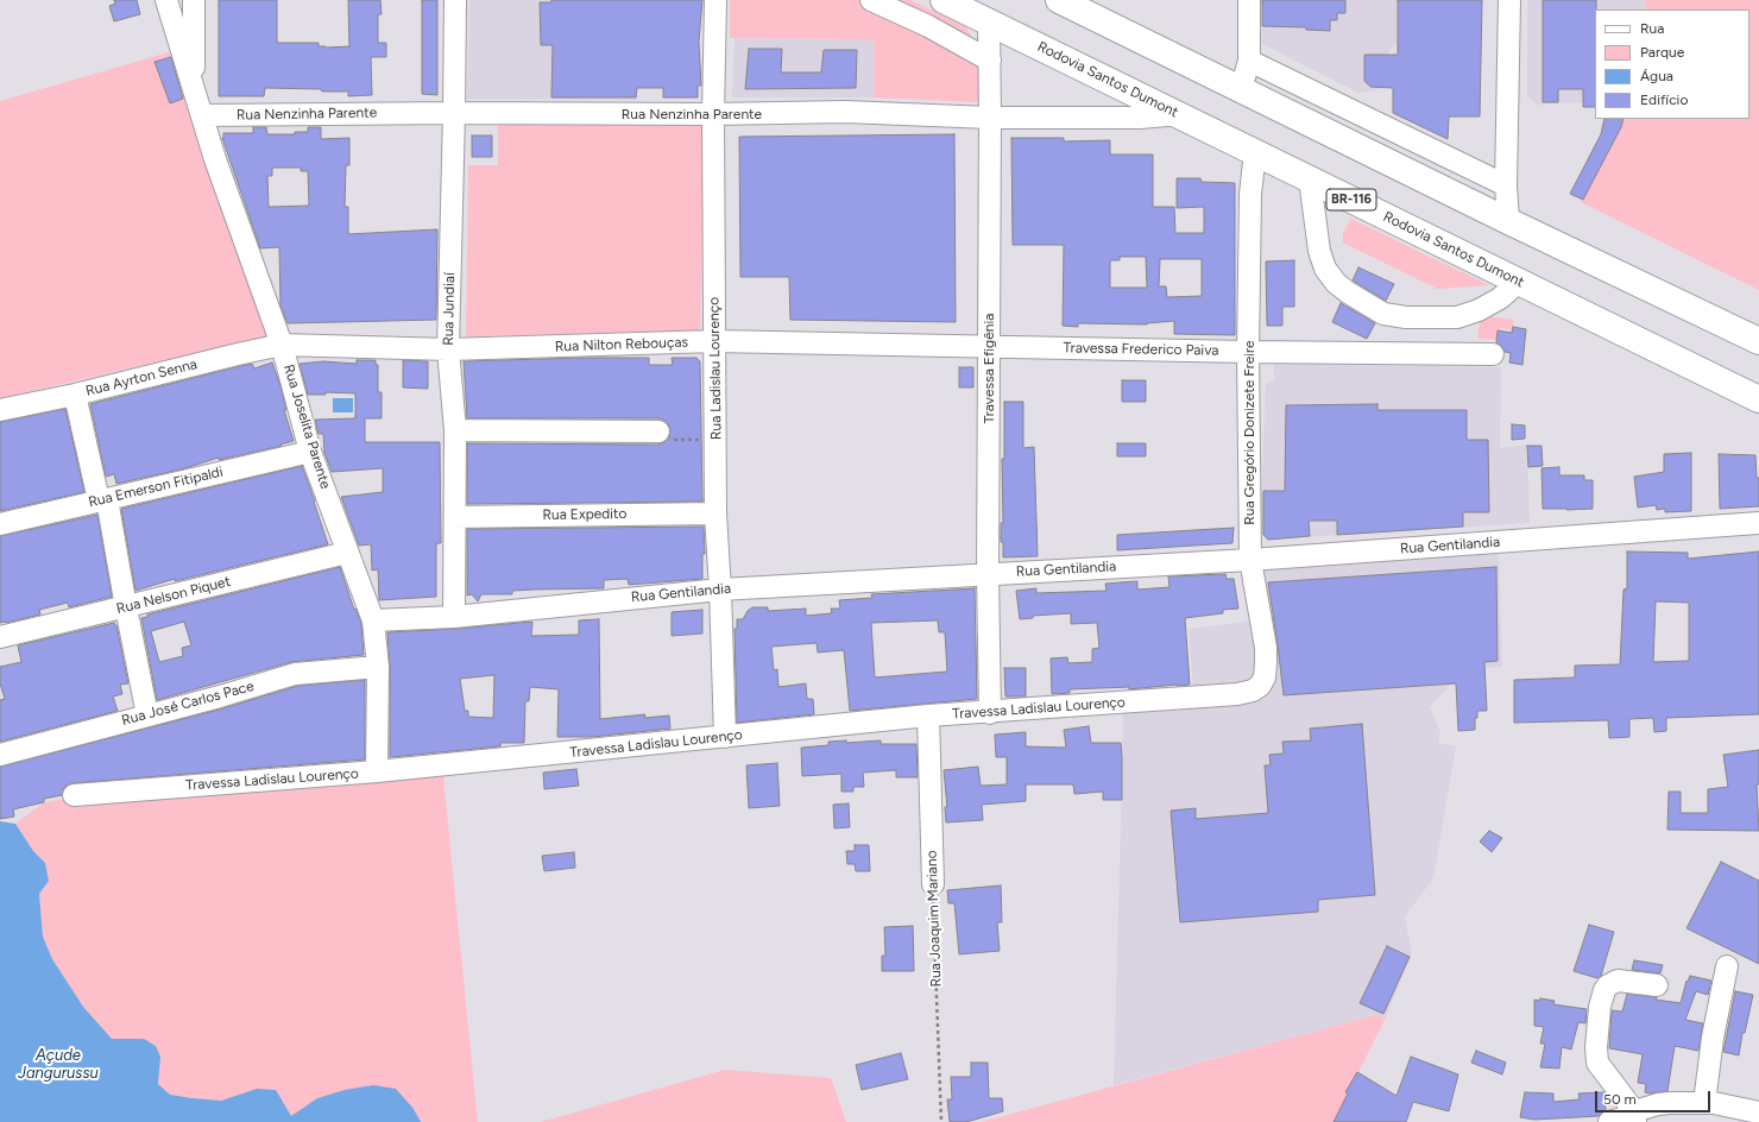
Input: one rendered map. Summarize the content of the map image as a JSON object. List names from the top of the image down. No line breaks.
{"streets":{"highway":["Rodovia Santos Dumont","BR-116"],"street":["Rua Nenzinha Parente","Rua Jundiaí","Rua Nilton Rebouças","Travessa Frederico Paiva","Rua Ladislau Lourenço","Travessa Efigênia","Rua Ayrton Senna","Rua Joselita Parente","Rua Gregório Donizete Freire","Rua Emerson Fitipaldi","Rua Expedito","Rua Gentilandia","Rua Nelson Piquet","Rua José Carlos Pace","Travessa Ladislau Lourenço","Rua Joaquim Mariano"]},"crossings":[["Rodovia Santos Dumont","Rua Nenzinha Parente"],["Rodovia Santos Dumont","Travessa Efigênia"],["Rodovia Santos Dumont","Rua Gregório Donizete Freire"],["Rua Nenzinha Parente","Rua Jundiaí"],["Rua Nenzinha Parente","Rua Ladislau Lourenço"],["Rua Nenzinha Parente","Travessa Efigênia"],["Rua Nenzinha Parente","Rua Joselita Parente"],["Rua Jundiaí","Rua Nilton Rebouças"],["Rua Jundiaí","Rua Expedito"],["Rua Jundiaí","Rua Gentilandia"],["Rua Nilton Rebouças","Travessa Frederico Paiva"],["Rua Nilton Rebouças","Rua Ladislau Lourenço"],["Rua Nilton Rebouças","Travessa Efigênia"],["Rua Nilton Rebouças","Rua Ayrton Senna"],["Rua Nilton Rebouças","Rua Joselita Parente"],["Travessa Frederico Paiva","Travessa Efigênia"],["Travessa Frederico Paiva","Rua Gregório Donizete Freire"],["Rua Ladislau Lourenço","Rua Expedito"],["Rua Ladislau Lourenço","Rua Gentilandia"],["Rua Ladislau Lourenço","Travessa Ladislau Lourenço"],["Travessa Efigênia","Rua Gentilandia"],["Travessa Efigênia","Travessa Ladislau Lourenço"],["Rua Ayrton Senna","Rua Joselita Parente"],["Rua Joselita Parente","Rua Emerson Fitipaldi"],["Rua Joselita Parente","Rua Gentilandia"],["Rua Joselita Parente","Rua Nelson Piquet"],["Rua Joselita Parente","Rua José Carlos Pace"],["Rua Joselita Parente","Travessa Ladislau Lourenço"],["Rua Gregório Donizete Freire","Rua Gentilandia"],["Rua Gregório Donizete Freire","Travessa Ladislau Lourenço"],["Travessa Ladislau Lourenço","Rua Joaquim Mariano"]],"water":["Açude Jangurussu"],"legend":["Rua","Parque","Água","Edifício"],"scale_bar":"50 m"}
